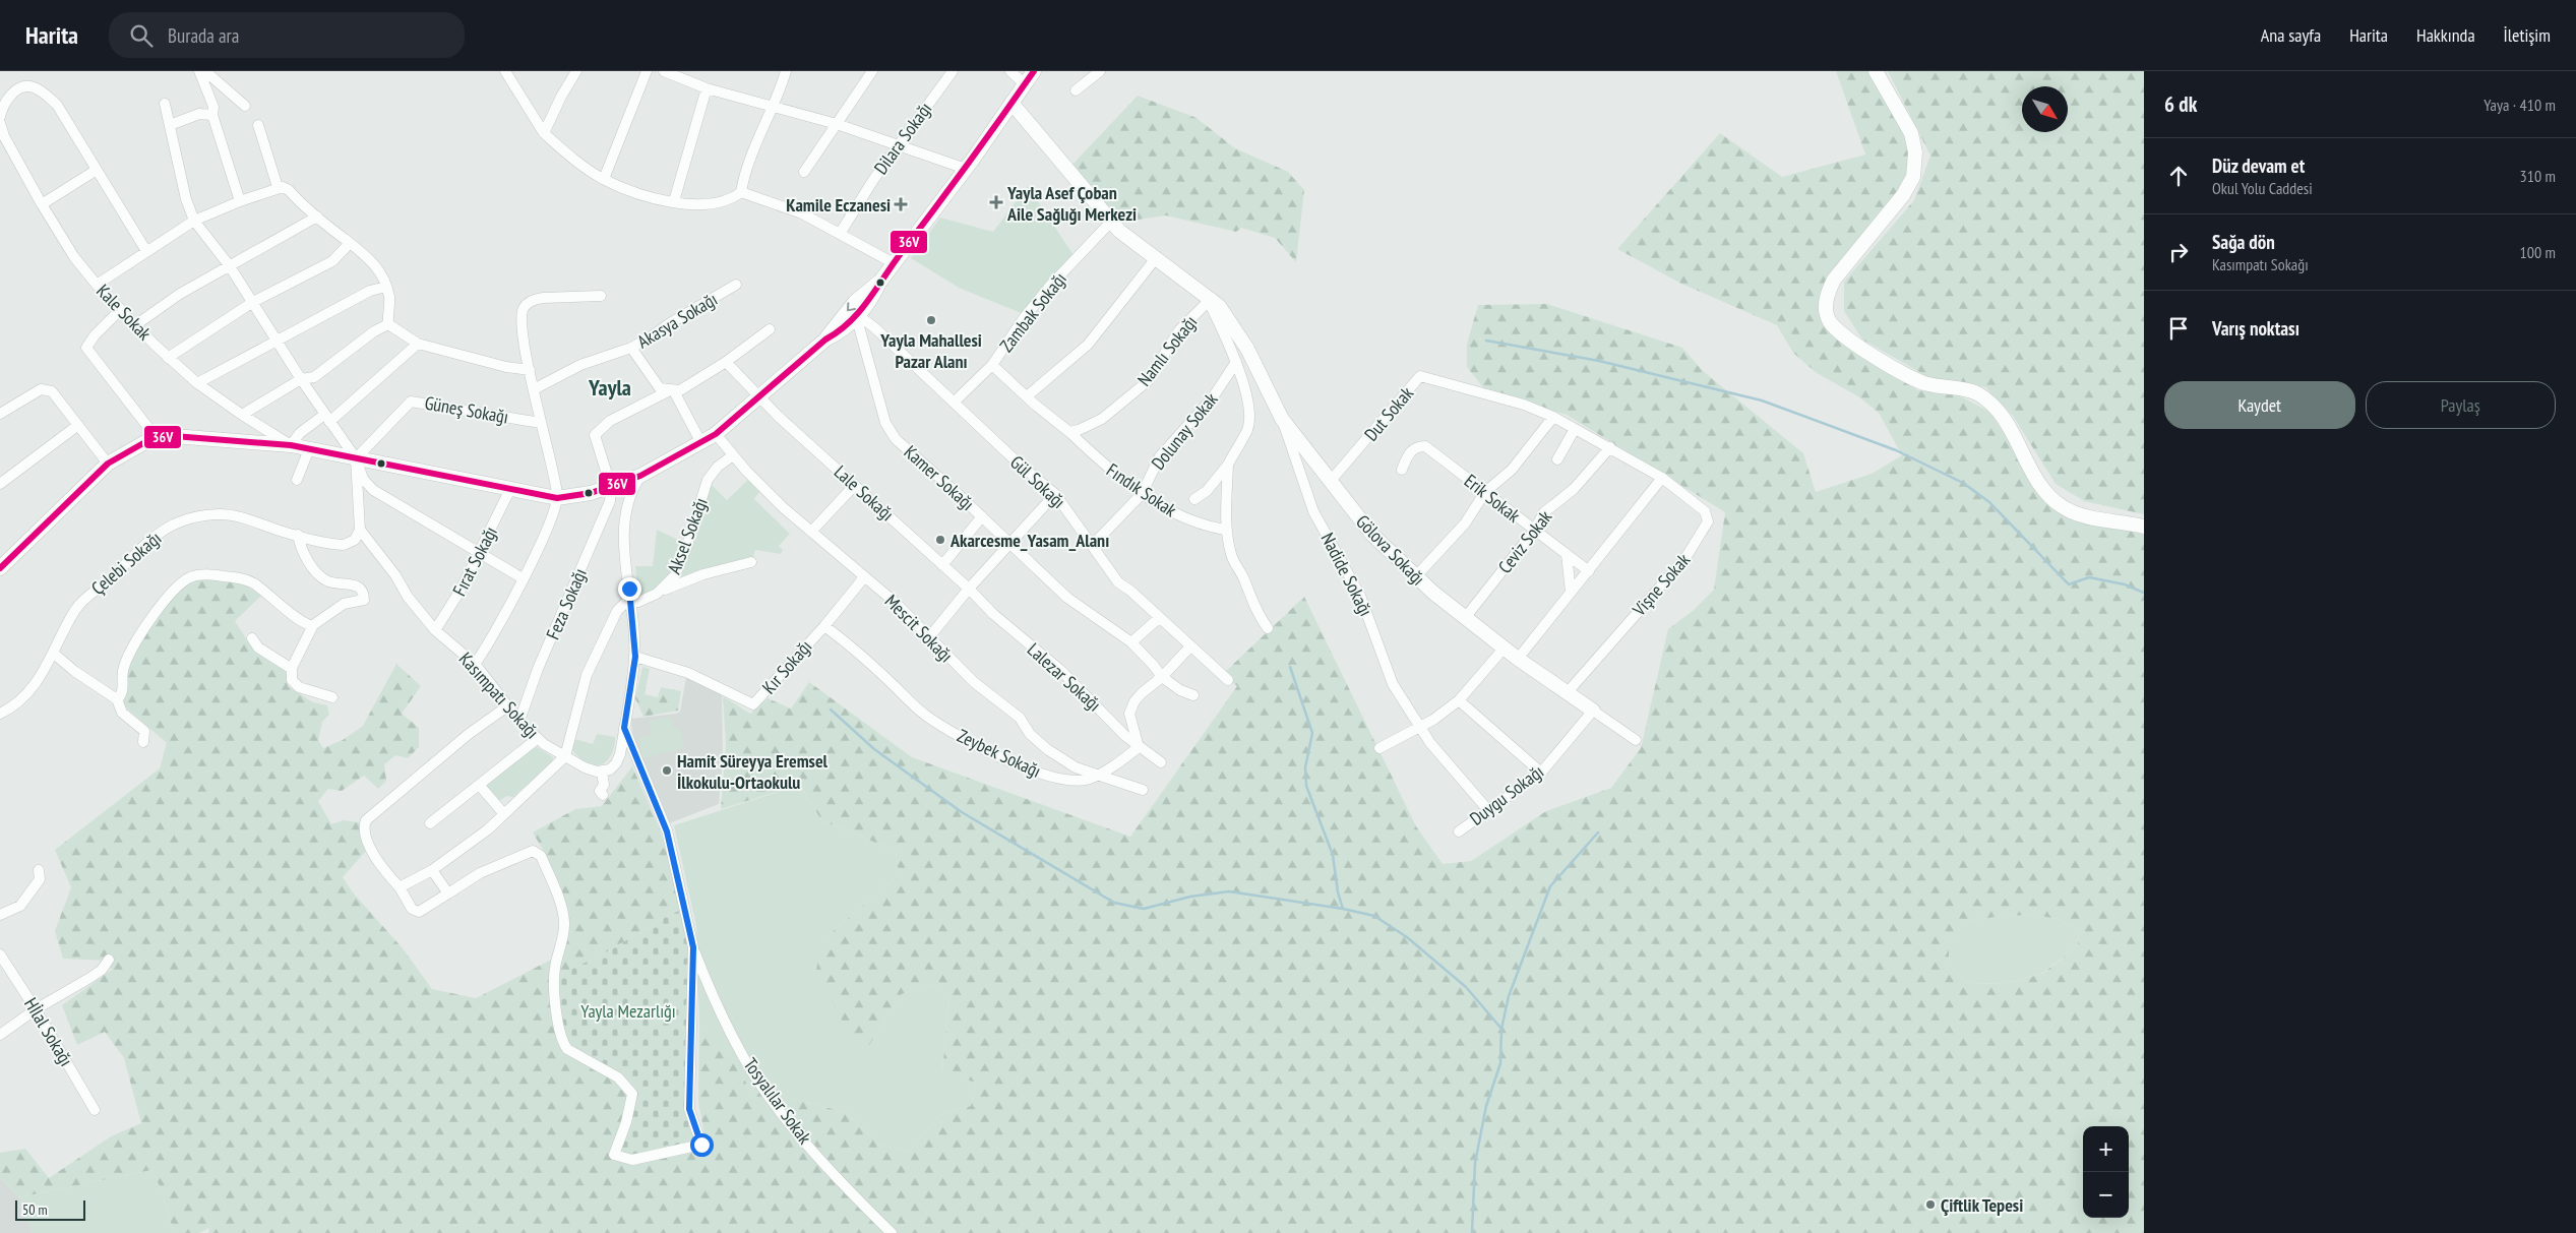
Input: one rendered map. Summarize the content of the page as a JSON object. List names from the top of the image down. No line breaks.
{"streets":{"main road":["Gölova Sokağı"],"street":["Dilara Sokağı","Kale Sokak","Zambak Sokağı","Akasya Sokağı","Namlı Sokağı","Güneş Sokağı","Dut Sokak","Dolunay Sokak","Kamer Sokağı","Gül Sokağı","Fındık Sokak","Lale Sokağı","Erik Sokak","Aksel Sokağı","Ceviz Sokak","Fırat Sokağı","Çelebi Sokağı","Nadide Sokağı","Vişne Sokak","Feza Sokağı","Mescit Sokağı","Kır Sokağı","Lalezar Sokağı","Kasımpatı Sokağı","Zeybek Sokağı","Duygu Sokağı","Hİlal Sokağı","Tosyalılar Sokak"]},"crossings":[["Zambak Sokağı","Gül Sokağı"],["Zambak Sokağı","Gölova Sokağı"],["Namlı Sokağı","Fındık Sokak"],["Namlı Sokağı","Gölova Sokağı"],["Dut Sokak","Gölova Sokağı"],["Dut Sokak","Vişne Sokak"],["Dolunay Sokak","Gül Sokağı"],["Dolunay Sokak","Fındık Sokak"],["Kamer Sokağı","Gül Sokağı"],["Lale Sokağı","Lalezar Sokağı"],["Erik Sokak","Ceviz Sokak"],["Aksel Sokağı","Mescit Sokağı"],["Ceviz Sokak","Gölova Sokağı"],["Ceviz Sokak","Vişne Sokak"],["Gölova Sokağı","Nadide Sokağı"],["Gölova Sokağı","Vişne Sokak"],["Gölova Sokağı","Duygu Sokağı"],["Fırat Sokağı","Kasımpatı Sokağı"],["Çelebi Sokağı","Kasımpatı Sokağı"],["Nadide Sokağı","Duygu Sokağı"],["Feza Sokağı","Kasımpatı Sokağı"],["Mescit Sokağı","Kır Sokağı"],["Mescit Sokağı","Zeybek Sokağı"],["Kır Sokağı","Zeybek Sokağı"],["Lalezar Sokağı","Zeybek Sokağı"]],"districts":["Yayla"],"parks":["Yayla Mezarlığı"],"places":{"health":["Yayla Asef Çoban Aile Sağlığı Merkezi","Kamile Eczanesi"],"other":["Yayla Mahallesi Pazar Alanı","Akarcesme_Yasam_Alanı","Hamit Süreyya Eremsel İlkokulu-Ortaokulu","Çiftlik Tepesi"]},"lines":["transit line 36V"],"scale_bar":"50 m","north":"bottom right","page":{"header":"Harita","search":"Burada ara","nav":["Ana sayfa","Harita","Hakkında","İletişim"],"heading":["6 dk","Yaya · 410 m"],"list":[["Düz devam et","Okul Yolu Caddesi","310 m"],["Sağa dön","Kasımpatı Sokağı","100 m"],"Varış noktası"],"buttons":["Kaydet","Paylaş"],"map_buttons":["+","−"],"scale":"50 m"}}
